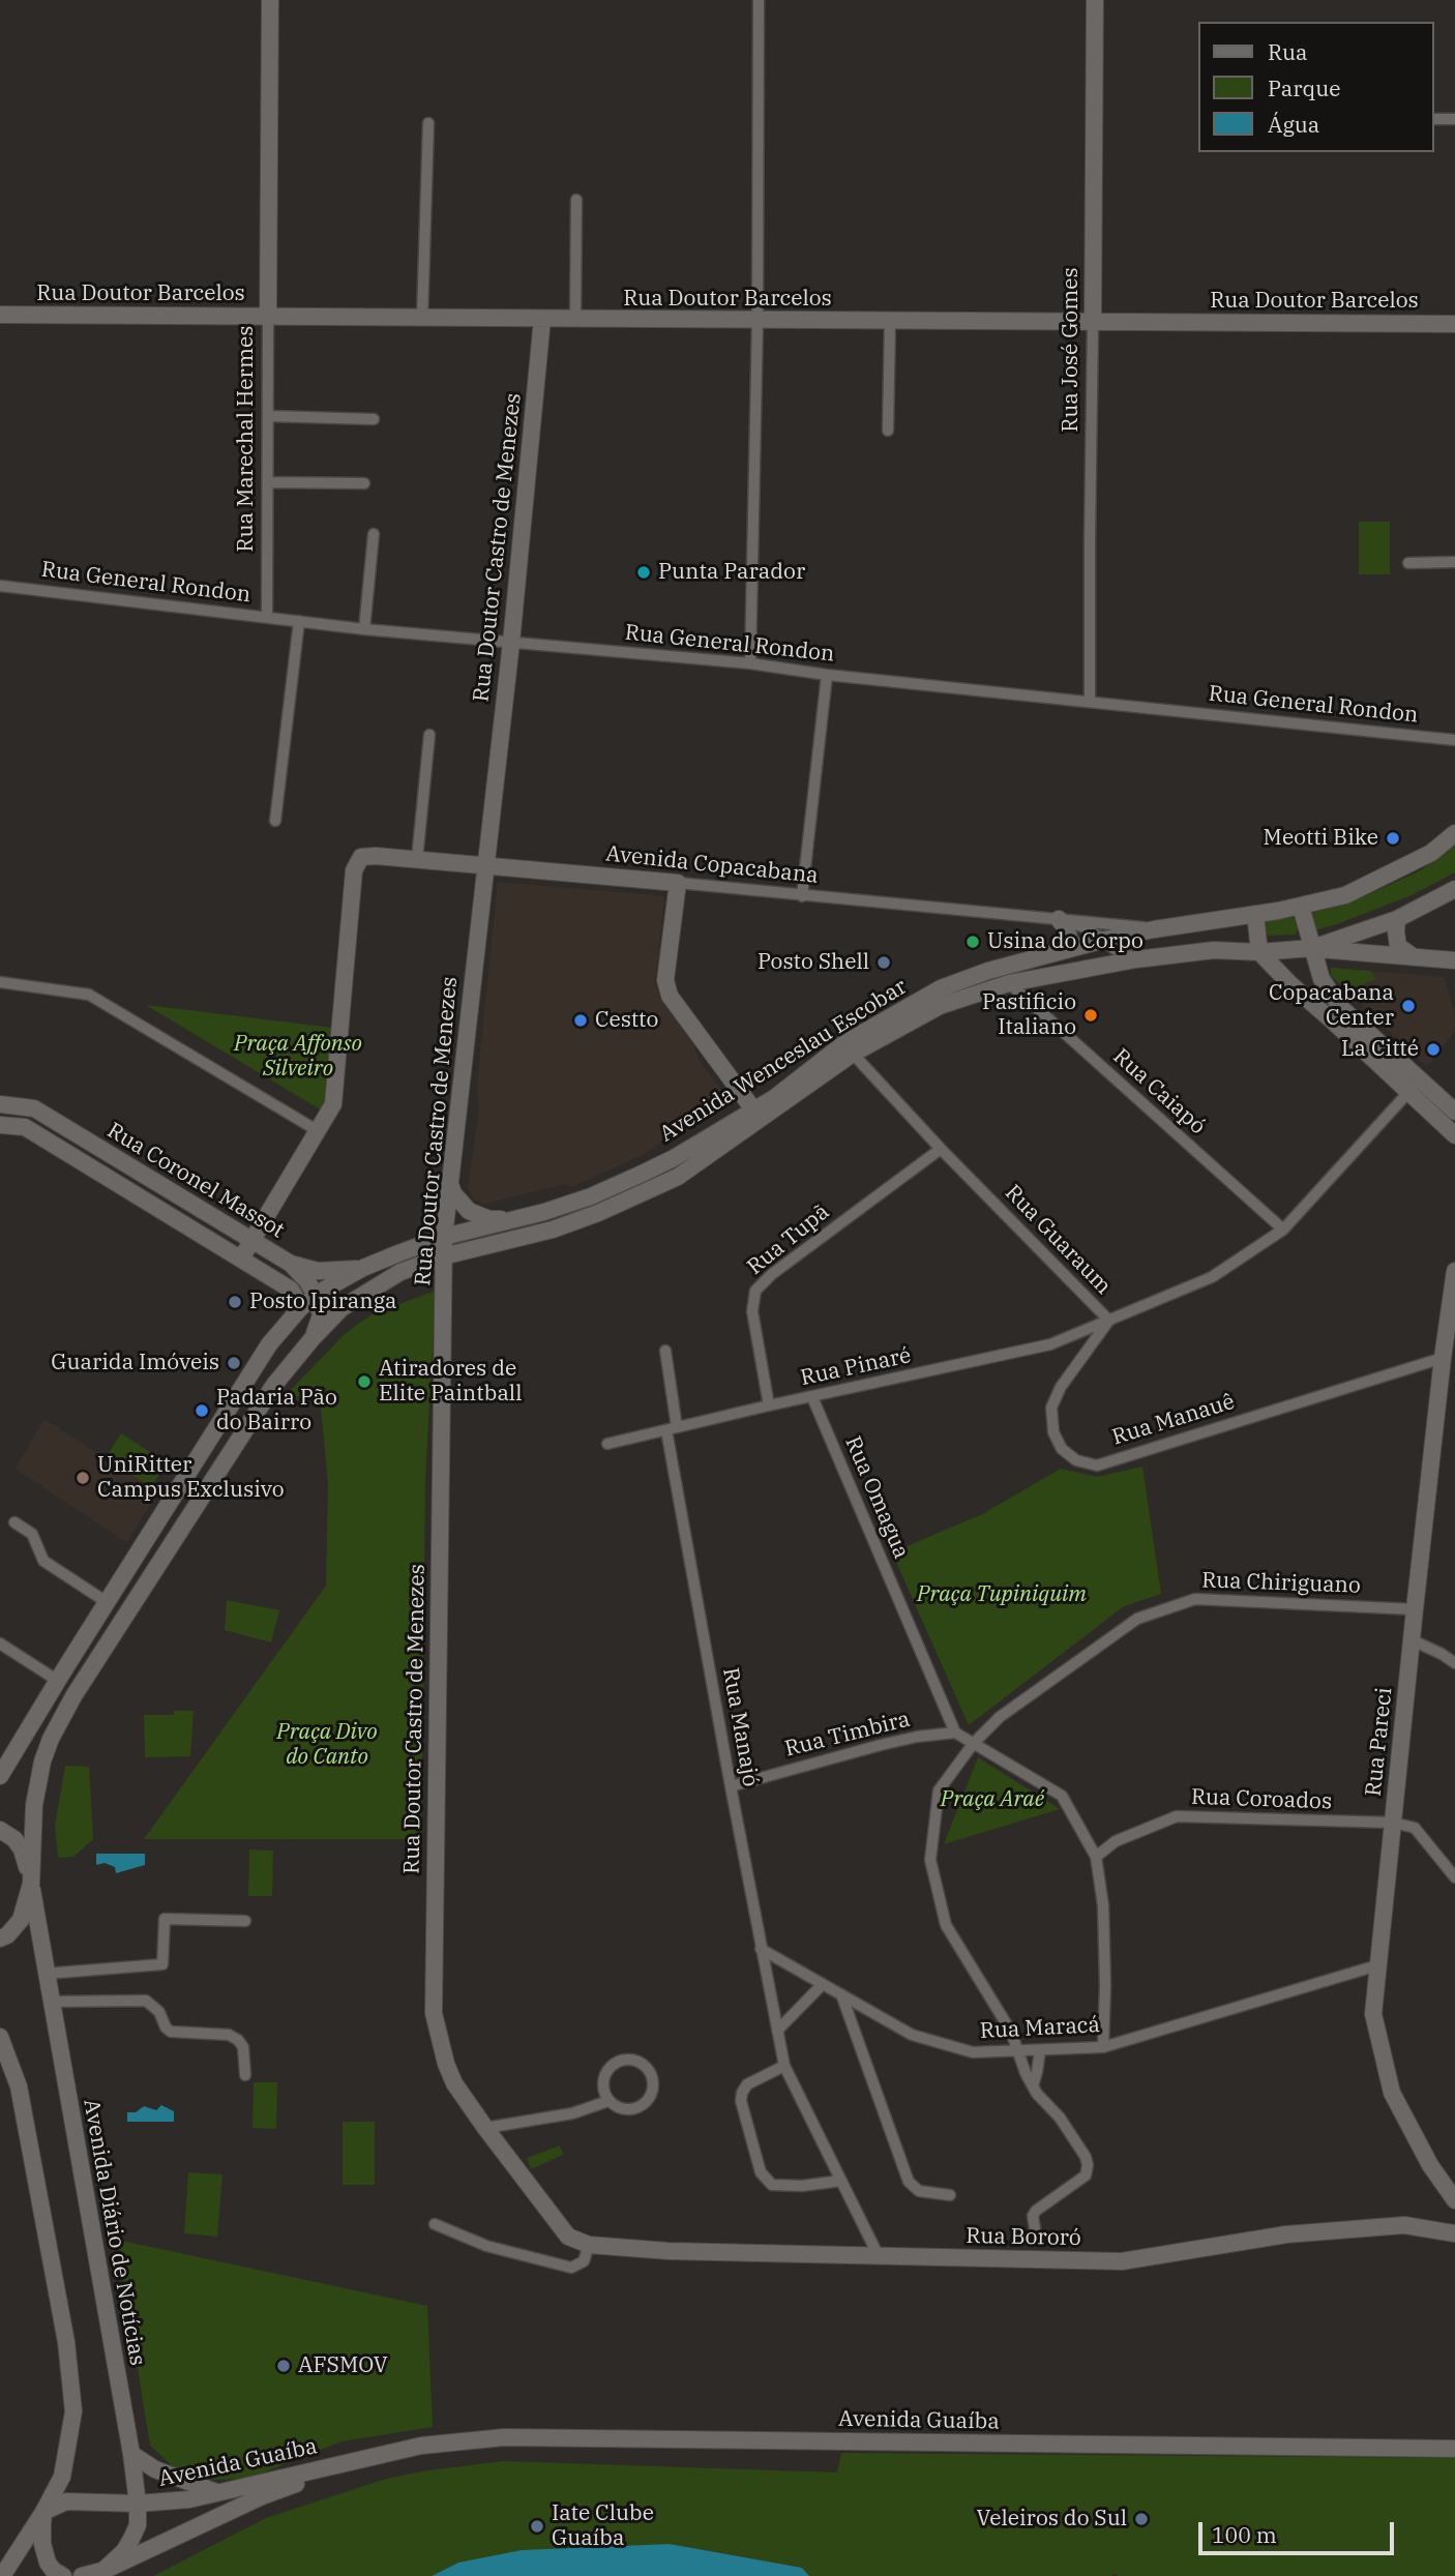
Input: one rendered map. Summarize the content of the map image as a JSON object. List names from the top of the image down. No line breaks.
{"streets":{"street":["Rua Doutor Barcelos","Rua José Gomes","Rua Marechal Hermes","Rua Doutor Castro de Menezes","Rua General Rondon","Avenida Copacabana","Avenida Wenceslau Escobar","Rua Caiapó","Rua Coronel Massot","Rua Tupã","Rua Guaraum","Rua Pinaré","Rua Manauê","Rua Omagua","Rua Chiriguano","Rua Manajó","Rua Timbira","Rua Pareci","Rua Coroados","Rua Maracá","Avenida Diário de Notícias","Rua Bororó","Avenida Guaíba"]},"crossings":[["Rua Doutor Barcelos","Rua José Gomes"],["Rua Doutor Barcelos","Rua Marechal Hermes"],["Rua Doutor Barcelos","Rua Doutor Castro de Menezes"],["Rua José Gomes","Rua General Rondon"],["Rua Marechal Hermes","Rua General Rondon"],["Rua Doutor Castro de Menezes","Rua General Rondon"],["Rua Doutor Castro de Menezes","Avenida Copacabana"],["Rua Doutor Castro de Menezes","Avenida Wenceslau Escobar"],["Rua Doutor Castro de Menezes","Rua Bororó"],["Avenida Copacabana","Avenida Wenceslau Escobar"],["Avenida Wenceslau Escobar","Rua Caiapó"],["Avenida Wenceslau Escobar","Rua Coronel Massot"],["Avenida Wenceslau Escobar","Rua Guaraum"],["Avenida Wenceslau Escobar","Avenida Diário de Notícias"],["Rua Caiapó","Rua Guaraum"],["Rua Tupã","Rua Guaraum"],["Rua Tupã","Rua Pinaré"],["Rua Guaraum","Rua Pinaré"],["Rua Guaraum","Rua Manauê"],["Rua Pinaré","Rua Manauê"],["Rua Pinaré","Rua Omagua"],["Rua Pinaré","Rua Manajó"],["Rua Manauê","Rua Pareci"],["Rua Omagua","Rua Timbira"],["Rua Chiriguano","Rua Pareci"],["Rua Manajó","Rua Timbira"],["Rua Manajó","Rua Maracá"],["Rua Manajó","Rua Bororó"],["Rua Pareci","Rua Coroados"],["Rua Pareci","Rua Maracá"],["Avenida Diário de Notícias","Avenida Guaíba"]],"parks":["Praça Affonso Silveiro","Praça Tupiniquim","Praça Divo do Canto","Praça Araé"],"places":["Punta Parador","Meotti Bike","Usina do Corpo","Posto Shell","Copacabana Center","Pastificio Italiano","Cestto","La Citté","Posto Ipiranga","Guarida Imóveis","Atiradores de Elite Paintball","Padaria Pão do Bairro","UniRitter Campus Exclusivo","AFSMOV","Veleiros do Sul","Iate Clube Guaíba"],"legend":["Rua","Parque","Água"],"scale_bar":"100 m"}
